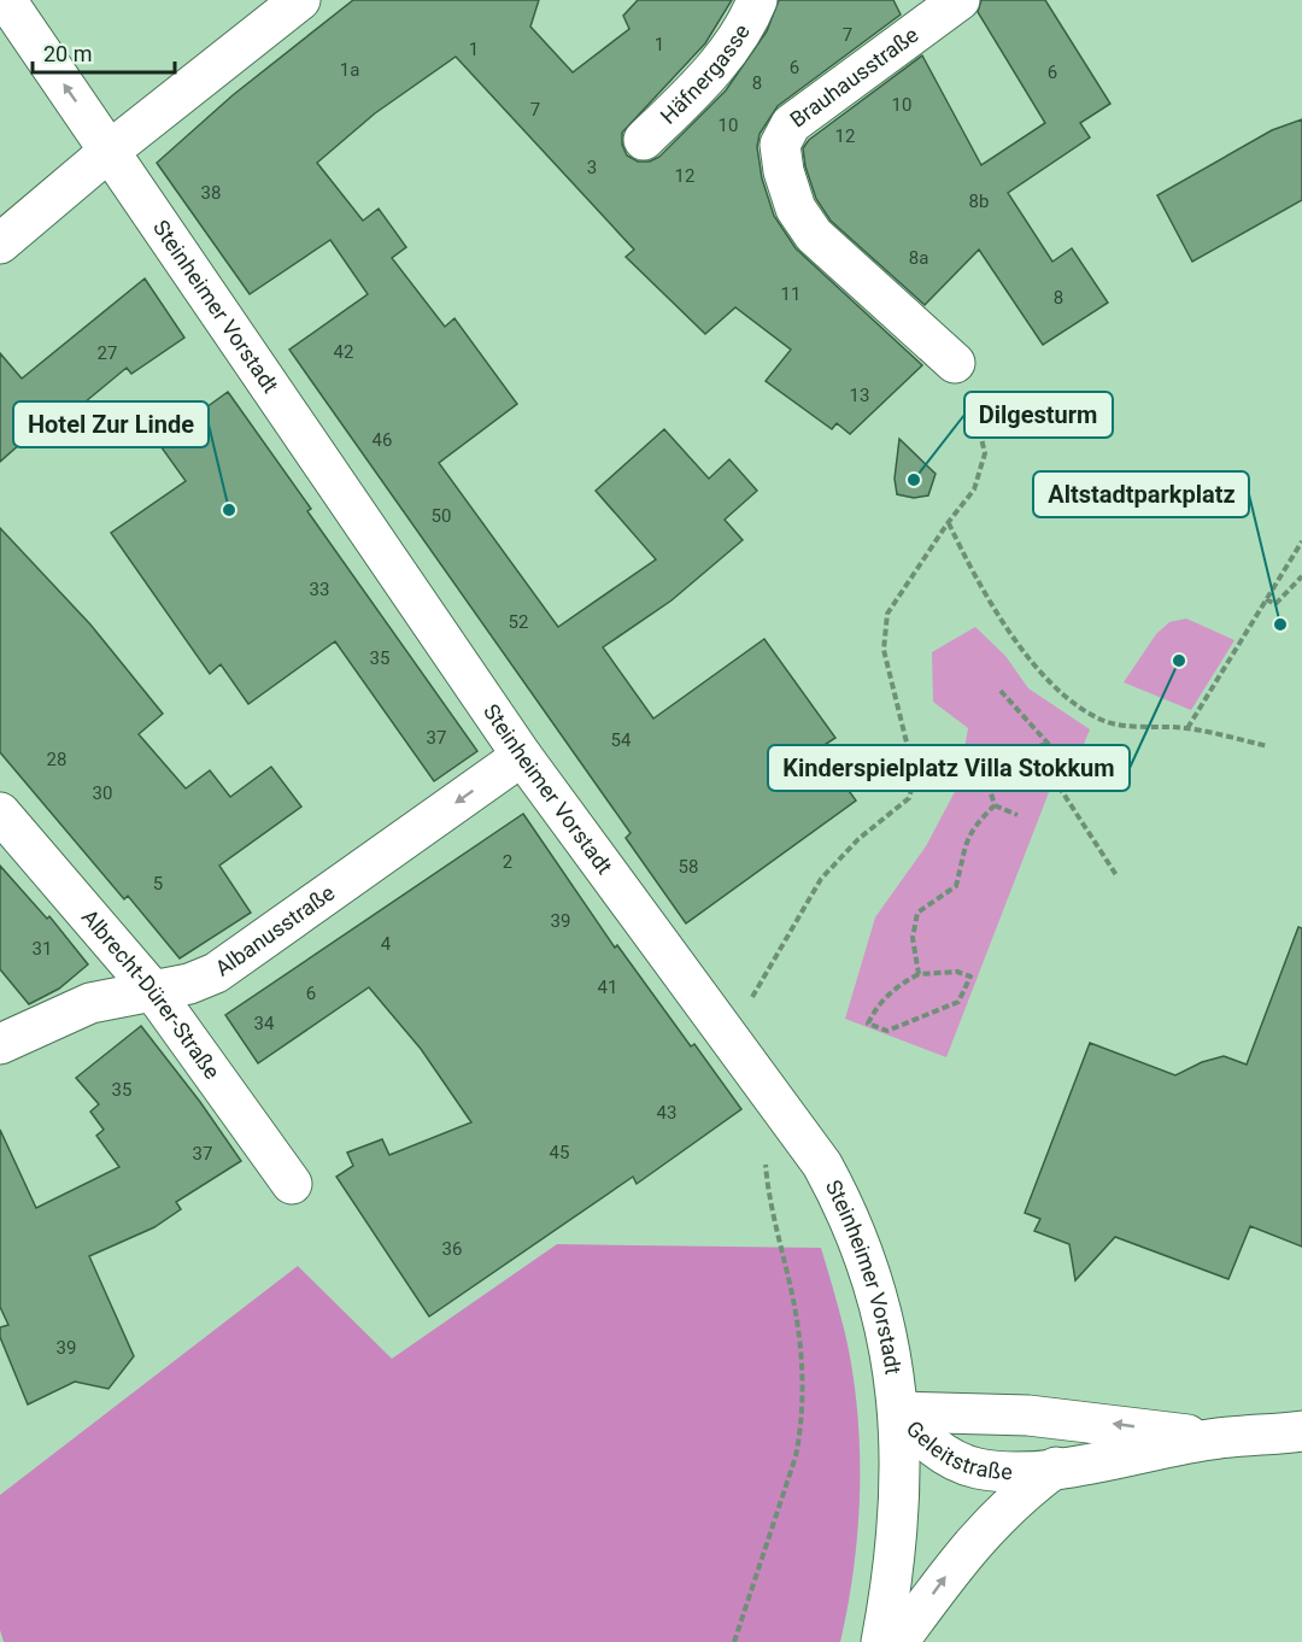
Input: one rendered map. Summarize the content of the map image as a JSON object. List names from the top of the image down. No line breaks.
{"streets":{"main road":["Häfnergasse","Brauhausstraße","Steinheimer Vorstadt","Albanusstraße","Albrecht-Dürer-Straße","Geleitstraße"]},"crossings":[["Steinheimer Vorstadt","Albanusstraße"],["Steinheimer Vorstadt","Geleitstraße"],["Albanusstraße","Albrecht-Dürer-Straße"]],"one_way":["Albanusstraße"],"places":["Dilgesturm","Hotel Zur Linde","Altstadtparkplatz","Kinderspielplatz Villa Stokkum"],"house_numbers":["7","1","1","6","1a","6","8","10","7","10","12","3","12","38","8b","8a","11","8","42","27","13","46","50","33","52","35","37","54","28","30","2","58","5","39","4","31","41","6","34","35","43","45","37","36","39"],"scale_bar":"20 m"}
